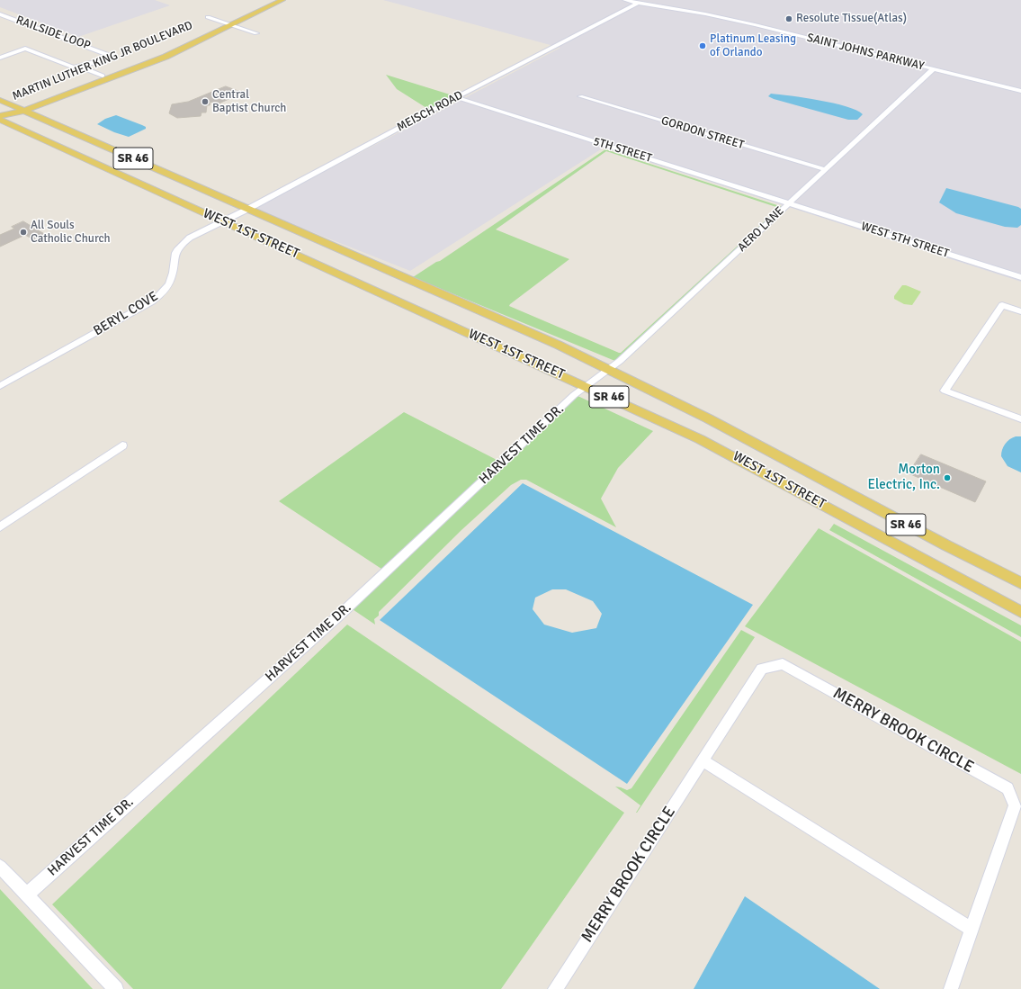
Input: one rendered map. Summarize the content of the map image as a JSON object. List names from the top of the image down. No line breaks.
{"streets":{"main road":["MARTIN LUTHER KING JR BOULEVARD","SR 46","WEST 1ST STREET"],"street":["RAILSIDE LOOP","SAINT JOHNS PARKWAY","MEISCH ROAD","GORDON STREET","5TH STREET","AERO LANE","WEST 5TH STREET","BERYL COVE","HARVEST TIME DR.","MERRY BROOK CIRCLE"]},"crossings":[["RAILSIDE LOOP","MARTIN LUTHER KING JR BOULEVARD"],["SAINT JOHNS PARKWAY","MEISCH ROAD"],["SAINT JOHNS PARKWAY","AERO LANE"],["MARTIN LUTHER KING JR BOULEVARD","WEST 1ST STREET"],["MEISCH ROAD","5TH STREET"],["MEISCH ROAD","WEST 1ST STREET"],["MEISCH ROAD","BERYL COVE"],["GORDON STREET","AERO LANE"],["5TH STREET","AERO LANE"],["5TH STREET","WEST 5TH STREET"],["AERO LANE","WEST 1ST STREET"],["AERO LANE","WEST 5TH STREET"],["AERO LANE","HARVEST TIME DR."],["WEST 1ST STREET","BERYL COVE"],["WEST 1ST STREET","HARVEST TIME DR."]],"places":["Resolute Tissue(Atlas)","Platinum Leasing of Orlando","Central Baptist Church","All Souls Catholic Church","Morton Electric, Inc."]}
